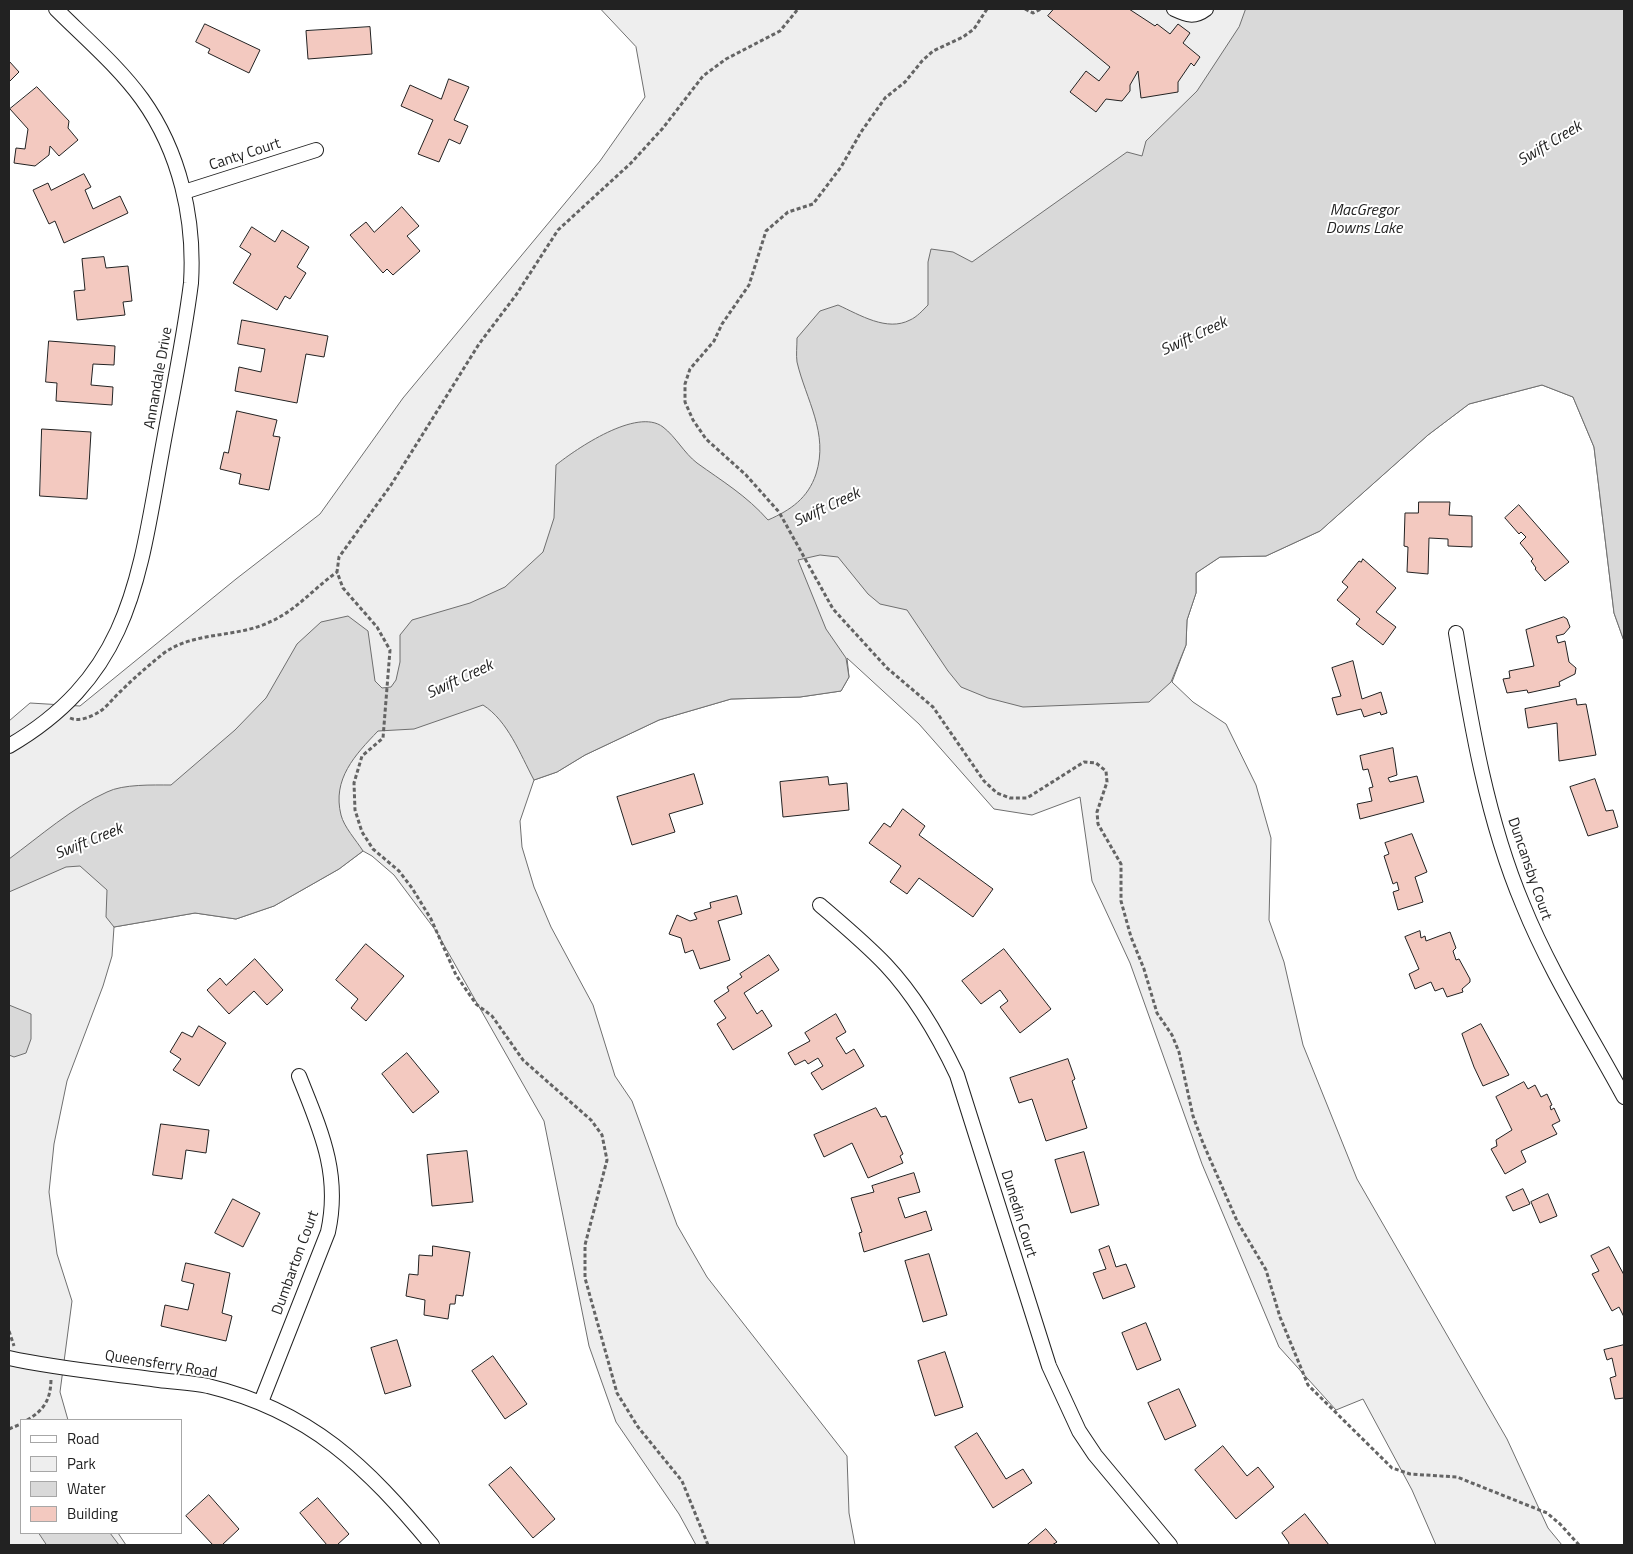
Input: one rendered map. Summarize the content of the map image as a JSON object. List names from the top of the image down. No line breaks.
{"streets":{"street":["Canty Court","Annandale Drive","Duncansby Court","Dunedin Court","Dumbarton Court","Queensferry Road"]},"crossings":[["Canty Court","Annandale Drive"],["Dumbarton Court","Queensferry Road"]],"water":["Swift Creek","MacGregor Downs Lake"],"legend":["Road","Park","Water","Building"]}
